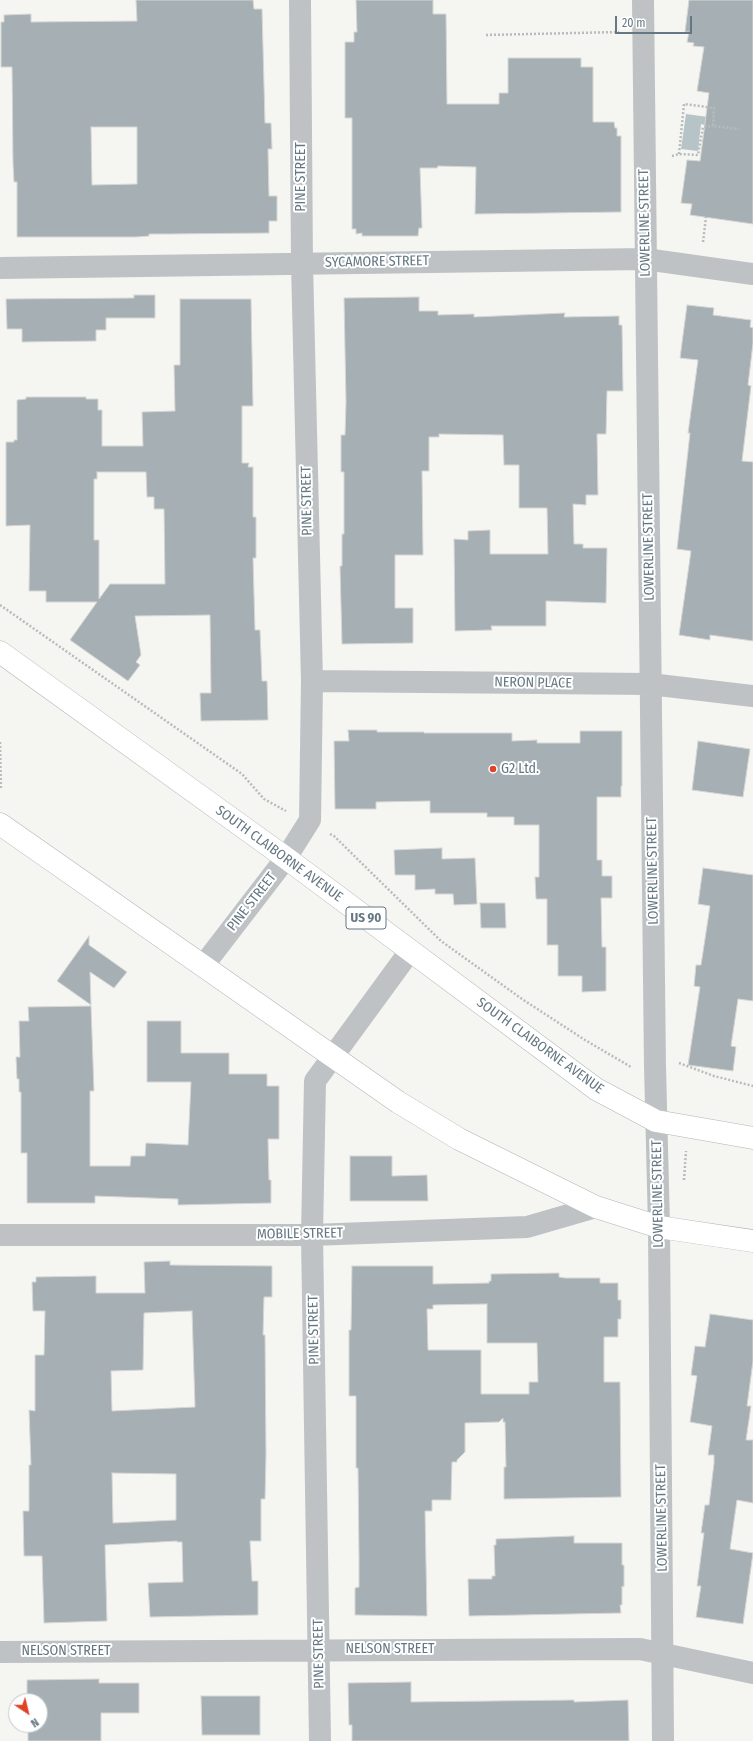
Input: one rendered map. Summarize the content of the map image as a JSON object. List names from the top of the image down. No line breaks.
{"streets":{"main road":["SOUTH CLAIBORNE AVENUE","US 90"],"street":["PINE STREET","LOWERLINE STREET","SYCAMORE STREET","NERON PLACE","MOBILE STREET","NELSON STREET"]},"crossings":[["PINE STREET","SYCAMORE STREET"],["PINE STREET","NERON PLACE"],["PINE STREET","SOUTH CLAIBORNE AVENUE"],["PINE STREET","MOBILE STREET"],["PINE STREET","NELSON STREET"],["LOWERLINE STREET","SYCAMORE STREET"],["LOWERLINE STREET","NERON PLACE"],["LOWERLINE STREET","SOUTH CLAIBORNE AVENUE"],["LOWERLINE STREET","NELSON STREET"]],"places":["G2 Ltd."],"scale_bar":"20 m","north":"bottom right"}
